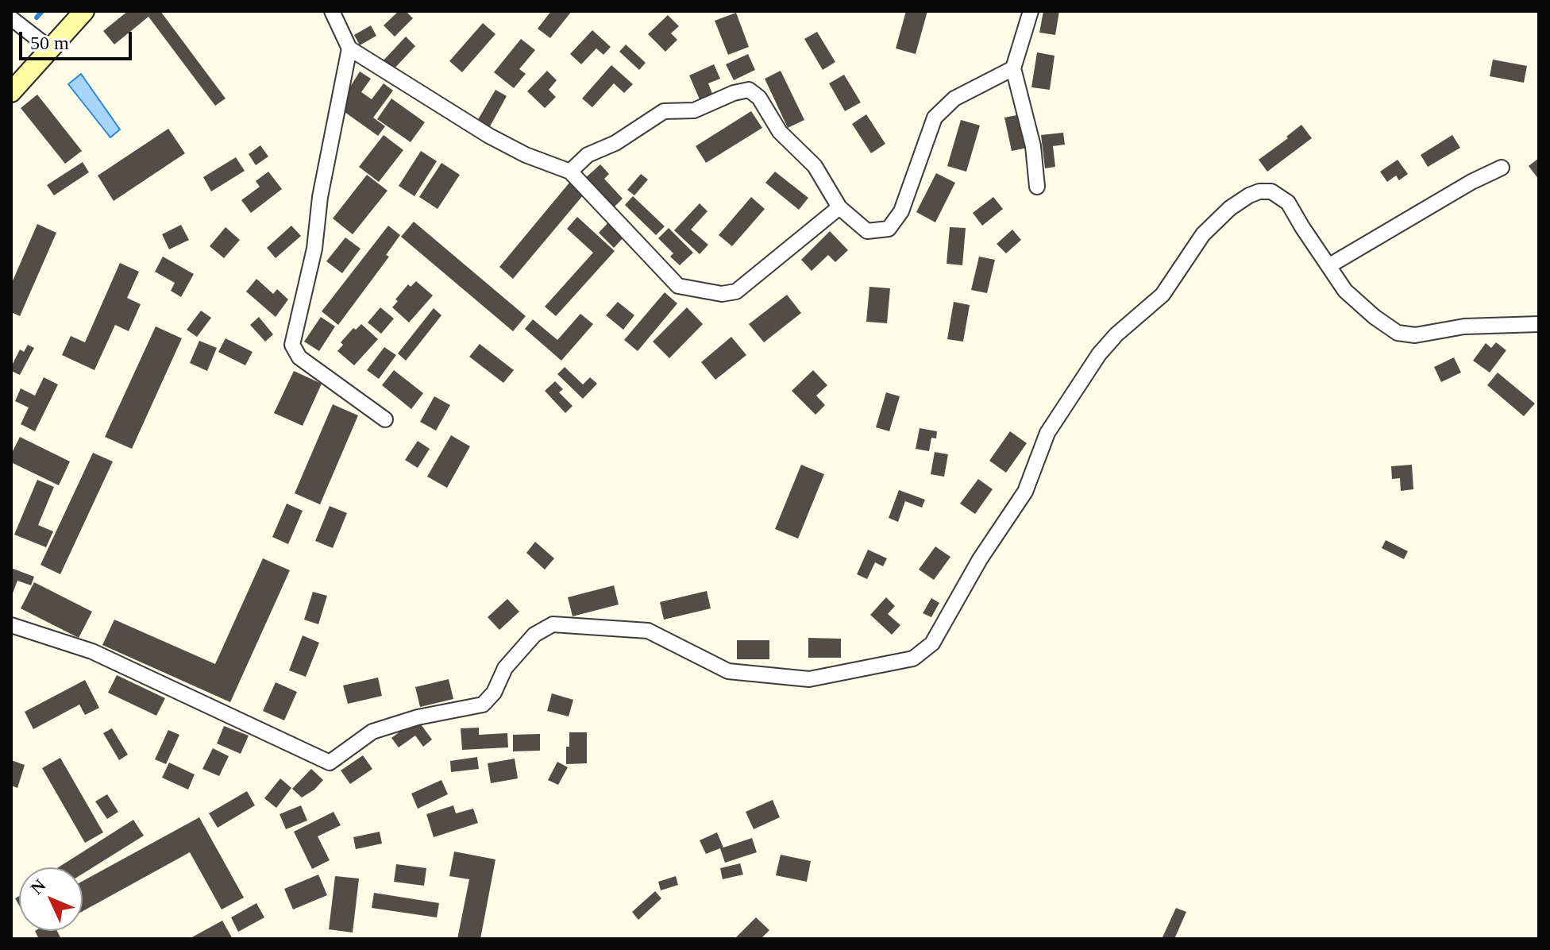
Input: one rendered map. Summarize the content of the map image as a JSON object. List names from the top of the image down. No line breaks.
{"scale_bar":"50 m","north":"top left"}
